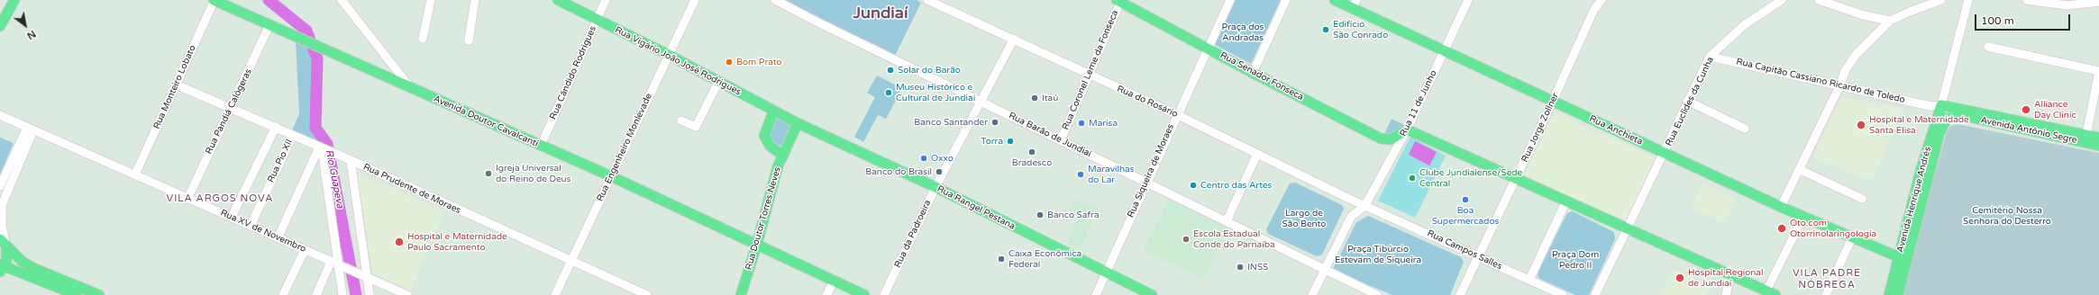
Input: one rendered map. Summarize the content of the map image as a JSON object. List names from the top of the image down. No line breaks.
{"streets":{"main road":["Rua Vigário João José Rodrigues","Rua Senador Fonseca","Avenida Doutor Cavalcanti","Rua Anchieta","Avenida Antônio Segre","Avenida Henrique Andrés","Rua Rangel Pestana","Rua Doutor Torres Neves"],"street":["Rua Coronel Leme da Fonseca","Rua Cândido Rodrigues","Rua Capitão Cassiano Ricardo de Toledo","Rua Monteiro Lobato","Rua do Rosário","Rua Euclides da Cunha","Rua 11 de Junho","Rua Pandiá Calógeras","Rua Jorge Zollner","Rua Barão de Jundiaí","Rua Engenheiro Monlevade","Rua Pio XII","Rua Siqueira de Moraes","Rua Prudente de Moraes","Rua XV de Novembro","Rua da Padroeira","Rua Campos Salles"]},"crossings":[["Rua Vigário João José Rodrigues","Rua Cândido Rodrigues"],["Rua Vigário João José Rodrigues","Rua Engenheiro Monlevade"],["Rua Vigário João José Rodrigues","Rua Rangel Pestana"],["Rua Vigário João José Rodrigues","Rua Doutor Torres Neves"],["Rua Coronel Leme da Fonseca","Rua Senador Fonseca"],["Rua Coronel Leme da Fonseca","Rua do Rosário"],["Rua Coronel Leme da Fonseca","Rua Barão de Jundiaí"],["Rua Cândido Rodrigues","Avenida Doutor Cavalcanti"],["Rua Senador Fonseca","Rua 11 de Junho"],["Rua Senador Fonseca","Rua Siqueira de Moraes"],["Rua Capitão Cassiano Ricardo de Toledo","Rua Euclides da Cunha"],["Rua Capitão Cassiano Ricardo de Toledo","Avenida Antônio Segre"],["Rua Capitão Cassiano Ricardo de Toledo","Avenida Henrique Andrés"],["Rua Monteiro Lobato","Avenida Doutor Cavalcanti"],["Rua Monteiro Lobato","Rua Prudente de Moraes"],["Rua Monteiro Lobato","Rua XV de Novembro"],["Rua do Rosário","Rua 11 de Junho"],["Rua do Rosário","Rua Siqueira de Moraes"],["Rua do Rosário","Rua da Padroeira"],["Rua do Rosário","Rua Campos Salles"],["Rua Euclides da Cunha","Rua Anchieta"],["Rua 11 de Junho","Rua Anchieta"],["Rua 11 de Junho","Rua Campos Salles"],["Rua Pandiá Calógeras","Avenida Doutor Cavalcanti"],["Rua Pandiá Calógeras","Rua Prudente de Moraes"],["Rua Pandiá Calógeras","Rua XV de Novembro"],["Avenida Doutor Cavalcanti","Rua Engenheiro Monlevade"],["Avenida Doutor Cavalcanti","Rua Doutor Torres Neves"],["Rua Jorge Zollner","Rua Anchieta"],["Rua Jorge Zollner","Rua Campos Salles"],["Rua Anchieta","Avenida Henrique Andrés"],["Avenida Antônio Segre","Avenida Henrique Andrés"],["Rua Barão de Jundiaí","Rua Siqueira de Moraes"],["Rua Barão de Jundiaí","Rua da Padroeira"],["Rua Engenheiro Monlevade","Rua Prudente de Moraes"],["Rua Pio XII","Rua Prudente de Moraes"],["Rua Pio XII","Rua XV de Novembro"],["Rua Siqueira de Moraes","Rua Rangel Pestana"],["Rua Rangel Pestana","Rua Doutor Torres Neves"],["Rua Rangel Pestana","Rua da Padroeira"]],"districts":["Jundiaí","VILA ARGOS NOVA","VILA PADRE NÓBREGA"],"water":["Rio Guapeva"],"parks":["Praça dos Andradas","Cemitério Nossa Senhora do Desterro","Largo de São Bento","Praça Tibúrcio Estevam de Siqueira","Praça Dom Pedro II"],"places":["Edifício São Conrado","Bom Prato","Solar do Barão","Museu Histórico e Cultural de Jundiaí","Itaú","Alliance Day Clinic","Banco Santander","Marisa","Hospital e Maternidade Santa Elisa","Torra","Bradesco","Oxxo","Banco do Brasil","Igreja Universal do Reino de Deus","Maravilhas do Lar","Clube Jundiaiense/Sede Central","Centro das Artes","Boa Supermercados","Banco Safra","Oto.com Otorrinolaringologia","Escola Estadual Conde do Parnaíba","Hospital e Maternidade Paulo Sacramento","Caixa Econômica Federal","INSS","Hospital Regional de Jundiaí"],"scale_bar":"100 m","north":"bottom right"}
